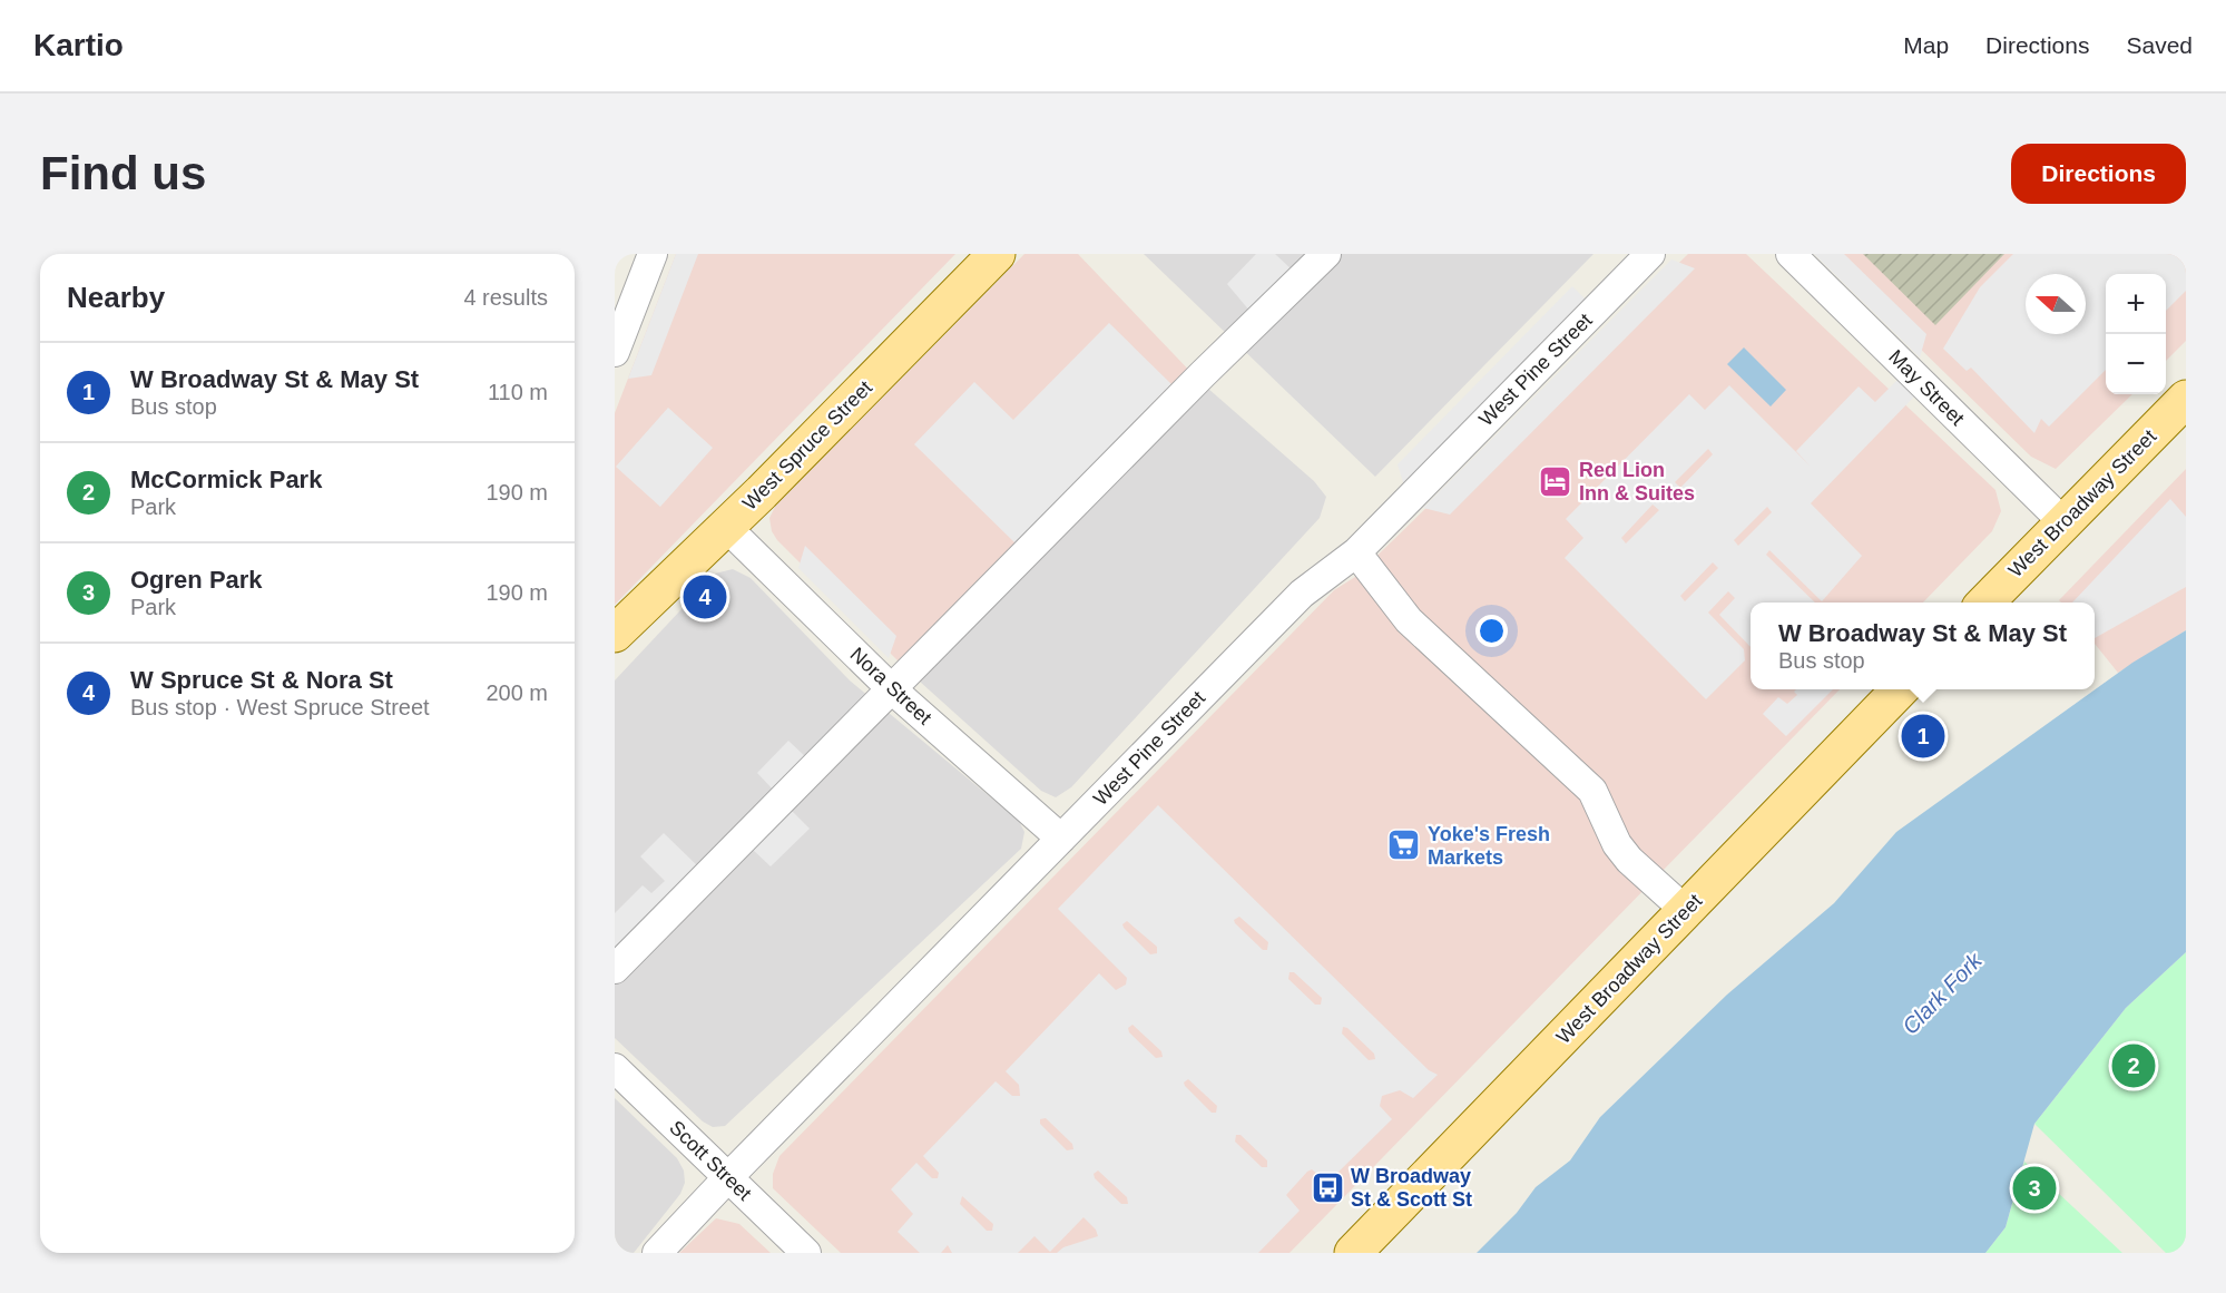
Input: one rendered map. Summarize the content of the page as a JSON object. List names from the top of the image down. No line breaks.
{"streets":{"main road":["West Spruce Street","West Broadway Street"],"street":["West Pine Street","May Street","Nora Street","Scott Street"]},"crossings":[["West Pine Street","Nora Street"],["West Pine Street","Scott Street"],["May Street","West Broadway Street"],["West Spruce Street","Nora Street"]],"water":["Clark Fork"],"places":{"hotel":["Red Lion Inn & Suites"],"supermarket":["Yoke's Fresh Markets"],"bus stop":["W Broadway St & Scott St"]},"north":"left","page":{"header":"Kartio","nav":["Map","Directions","Saved"],"buttons":"Directions","title":"Find us","heading":["Nearby","4 results"],"map_buttons":["+","−"],"list":[{"mark":"1","name":"W Broadway St & May St","note":"Bus stop","value":"110 m"},{"mark":"2","name":"McCormick Park","note":"Park","value":"190 m"},{"mark":"3","name":"Ogren Park","note":"Park","value":"190 m"},{"mark":"4","name":"W Spruce St & Nora St","note":"Bus stop · West Spruce Street","value":"200 m"}],"pins":["4","1","2","3"],"popup":["W Broadway St & May St","Bus stop"]}}
